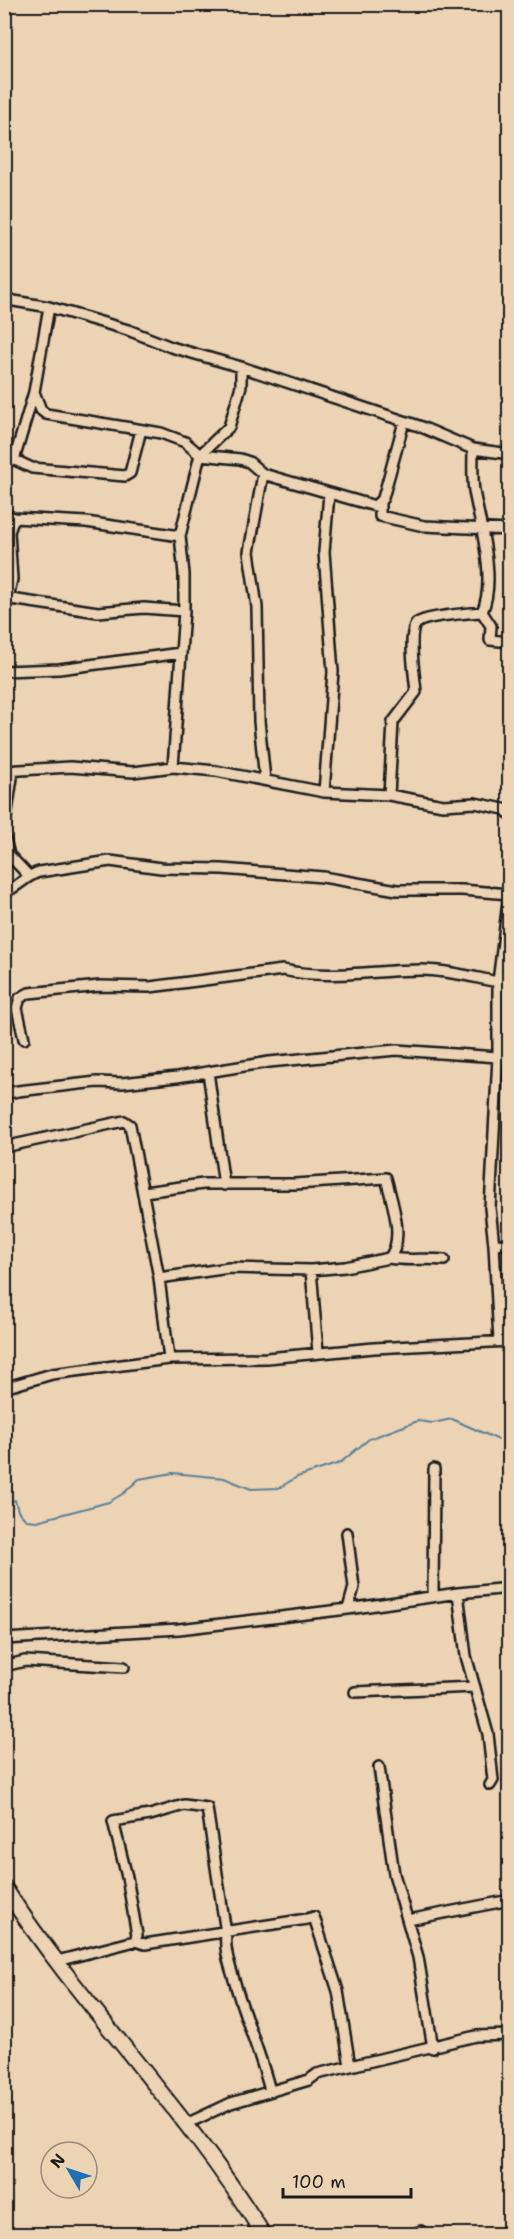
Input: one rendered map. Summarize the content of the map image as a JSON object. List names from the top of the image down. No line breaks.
{"scale_bar":"100 m","north":"top left"}
